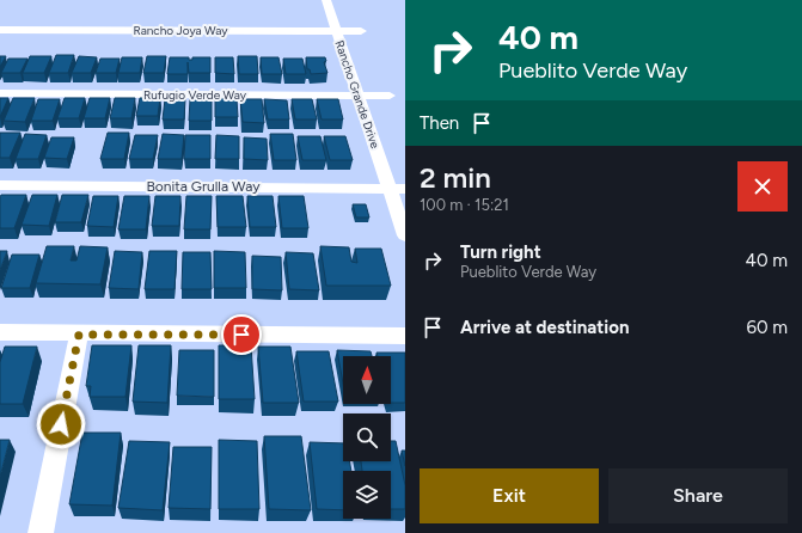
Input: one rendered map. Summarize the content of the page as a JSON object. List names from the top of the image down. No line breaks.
{"streets":{"street":["Rancho Joya Way","Rufugio Verde Way","Rancho Grande Drive","Bonita Grulla Way"]},"crossings":[["Rancho Joya Way","Rancho Grande Drive"],["Rufugio Verde Way","Rancho Grande Drive"],["Rancho Grande Drive","Bonita Grulla Way"]],"north":"top","page":{"turn":["40 m","Pueblito Verde Way"],"then":"Then","heading":["2 min","100 m · 15:21"],"list":[{"name":"Turn right","note":"Pueblito Verde Way","value":"40 m"},{"name":"Arrive at destination","value":"60 m"}],"buttons":["Exit","Share"]}}
